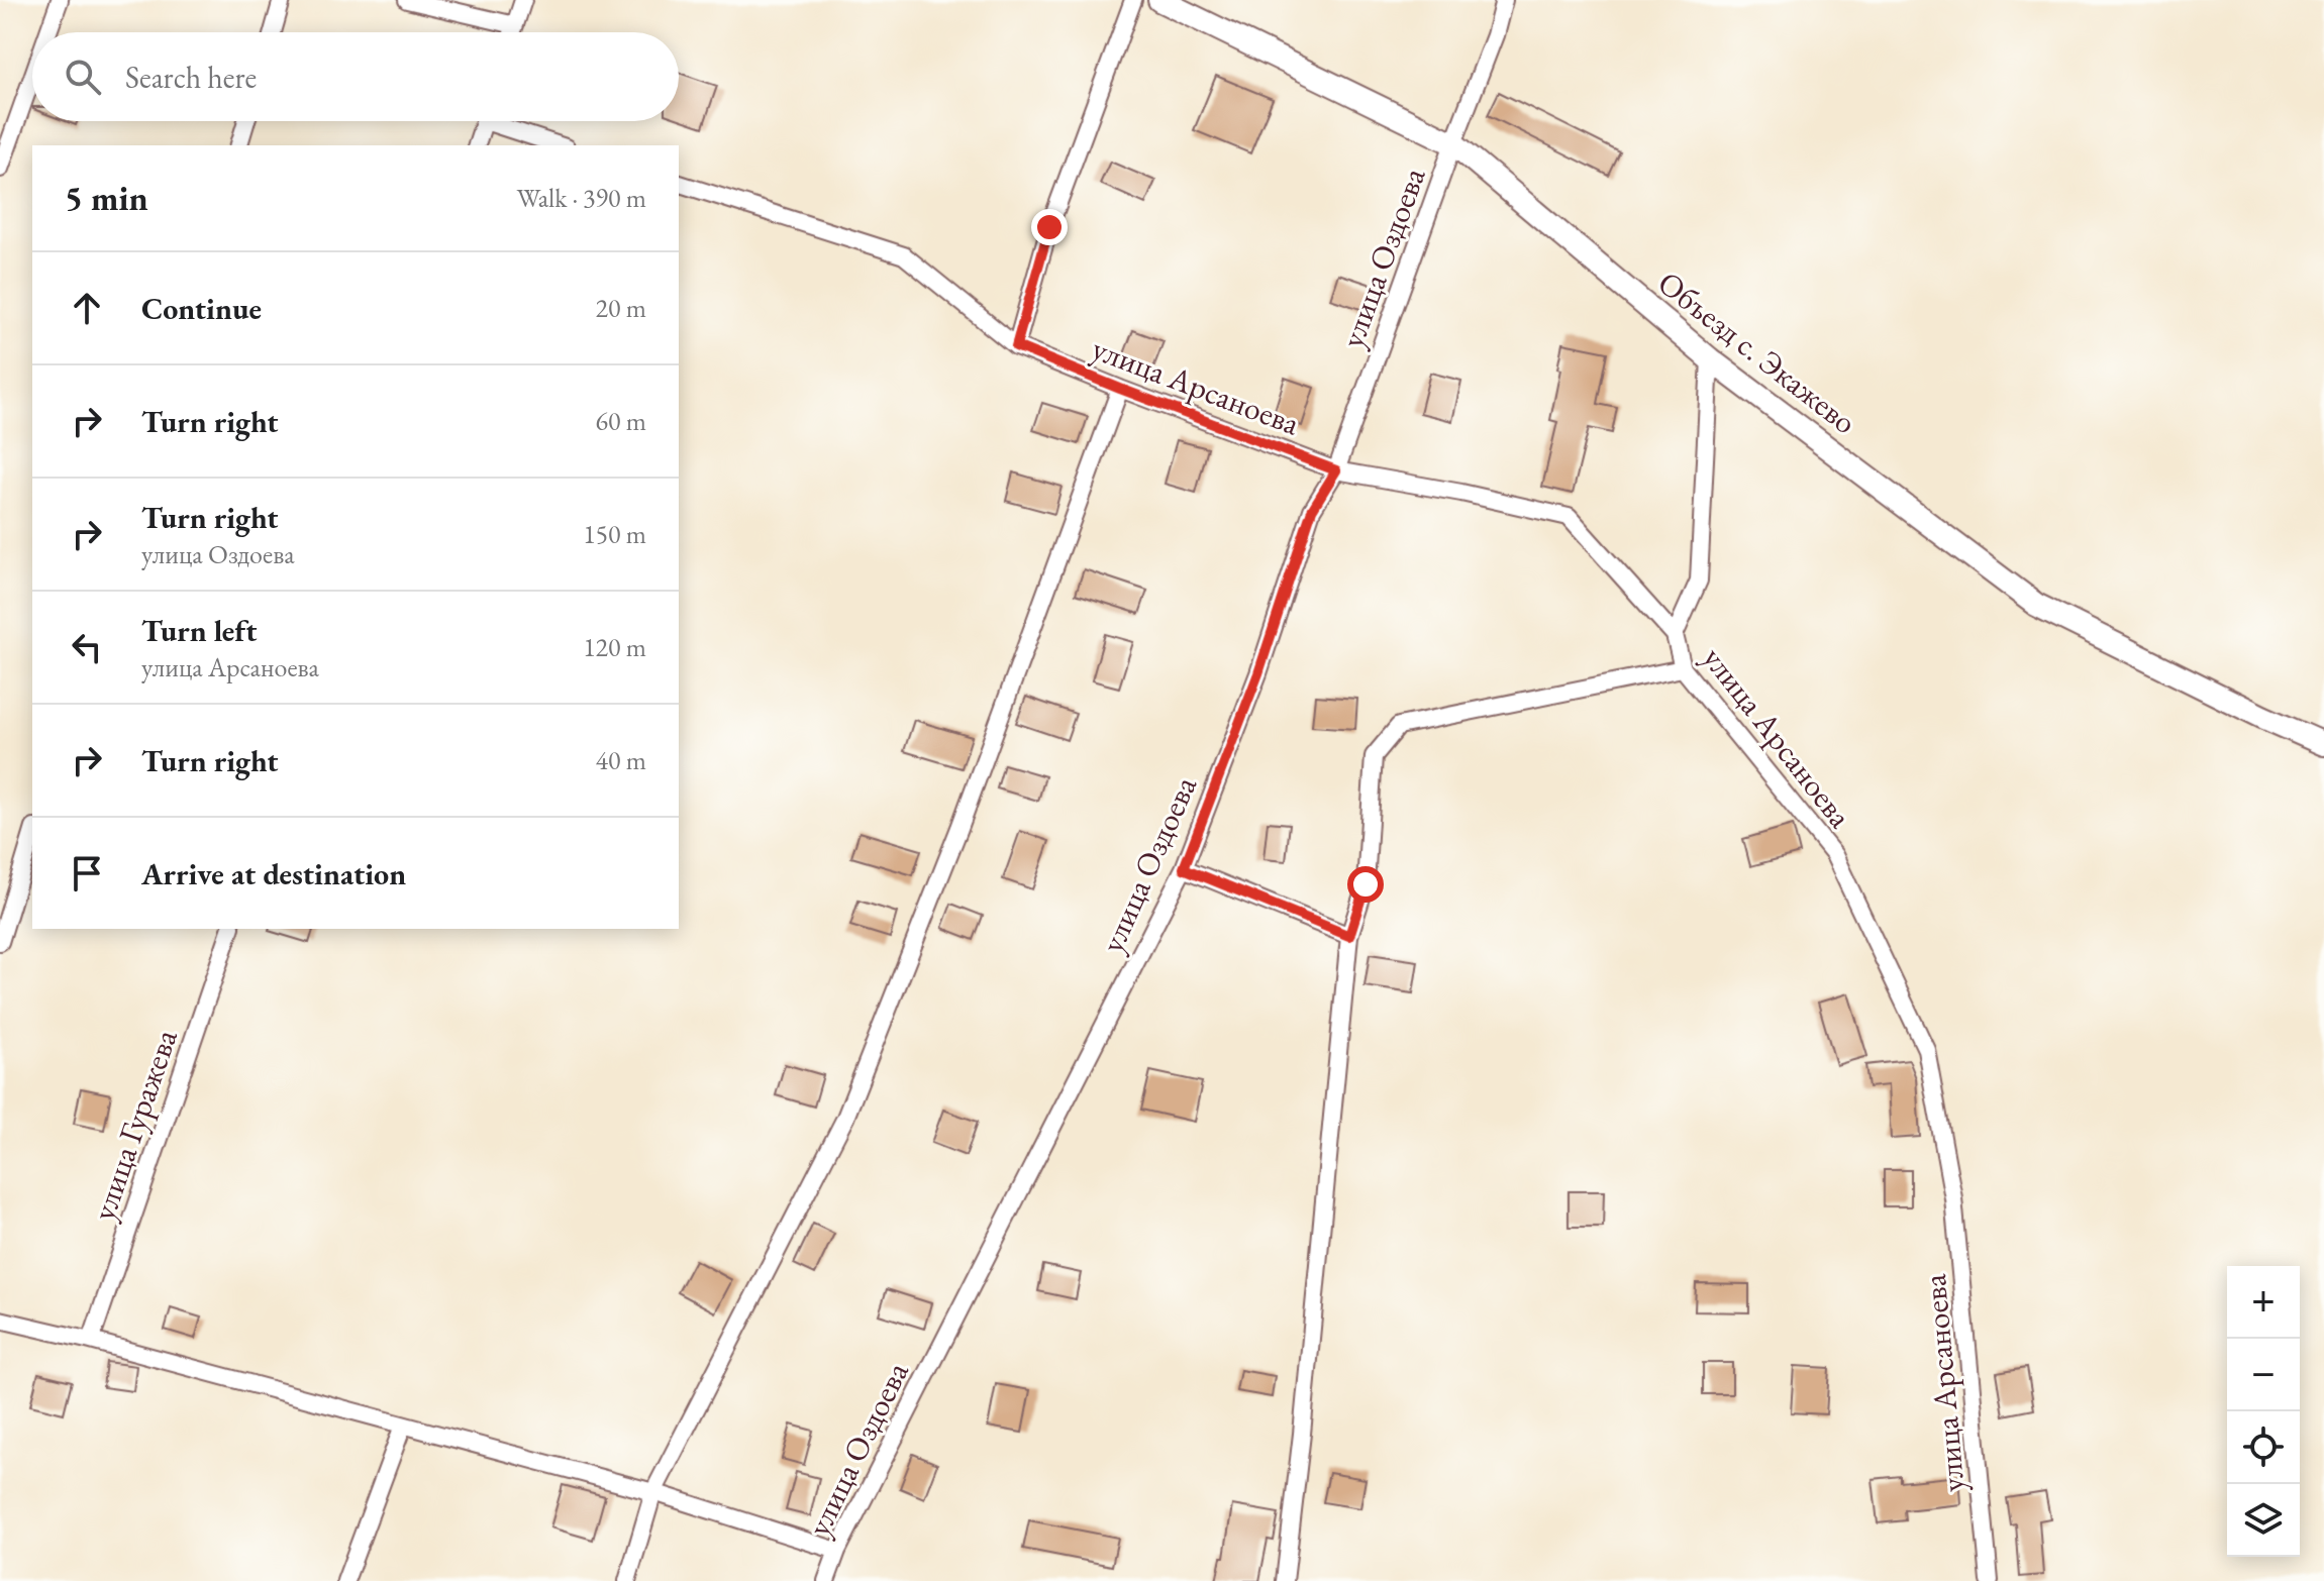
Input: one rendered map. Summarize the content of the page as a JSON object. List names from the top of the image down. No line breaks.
{"streets":{"main road":["Объезд с. Экажево"],"street":["улица Оздоева","улица Арсаноева","улица Гуражева"]},"crossings":[["улица Оздоева","Объезд с. Экажево"],["улица Оздоева","улица Арсаноева"]],"page":{"search":"Search here","heading":["5 min","Walk · 390 m"],"list":[["Continue","20 m"],["Turn right","60 m"],["Turn right","улица Оздоева","150 m"],["Turn left","улица Арсаноева","120 m"],["Turn right","40 m"],"Arrive at destination"],"map_buttons":["+","−"]}}
